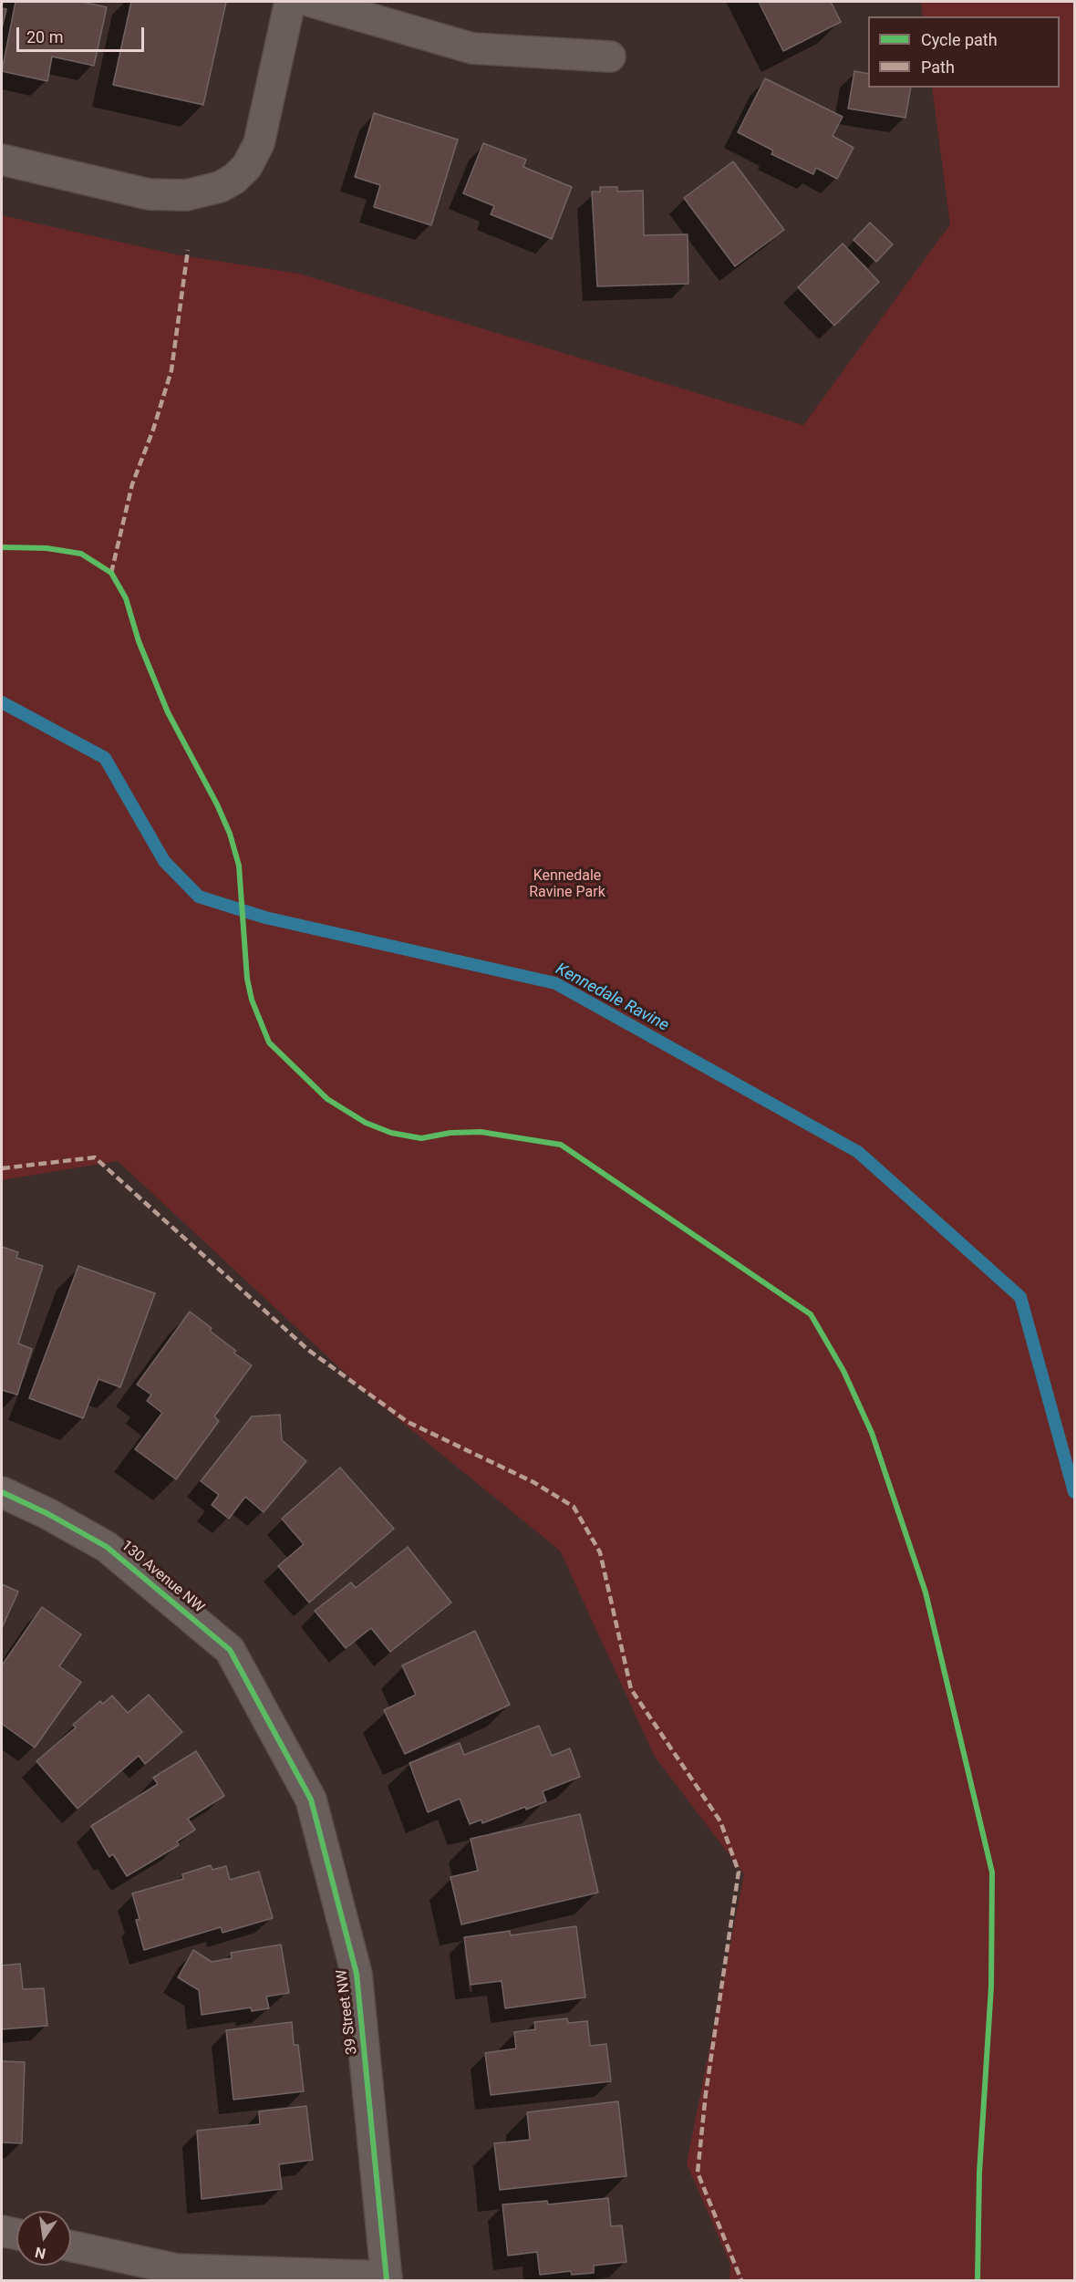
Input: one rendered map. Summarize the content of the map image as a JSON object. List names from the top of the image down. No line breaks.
{"streets":{"street":["130 Avenue NW","39 Street NW"]},"crossings":[["130 Avenue NW","39 Street NW"]],"water":["Kennedale Ravine"],"parks":["Kennedale Ravine Park"],"legend":["Cycle path","Path"],"scale_bar":"20 m","north":"bottom"}
